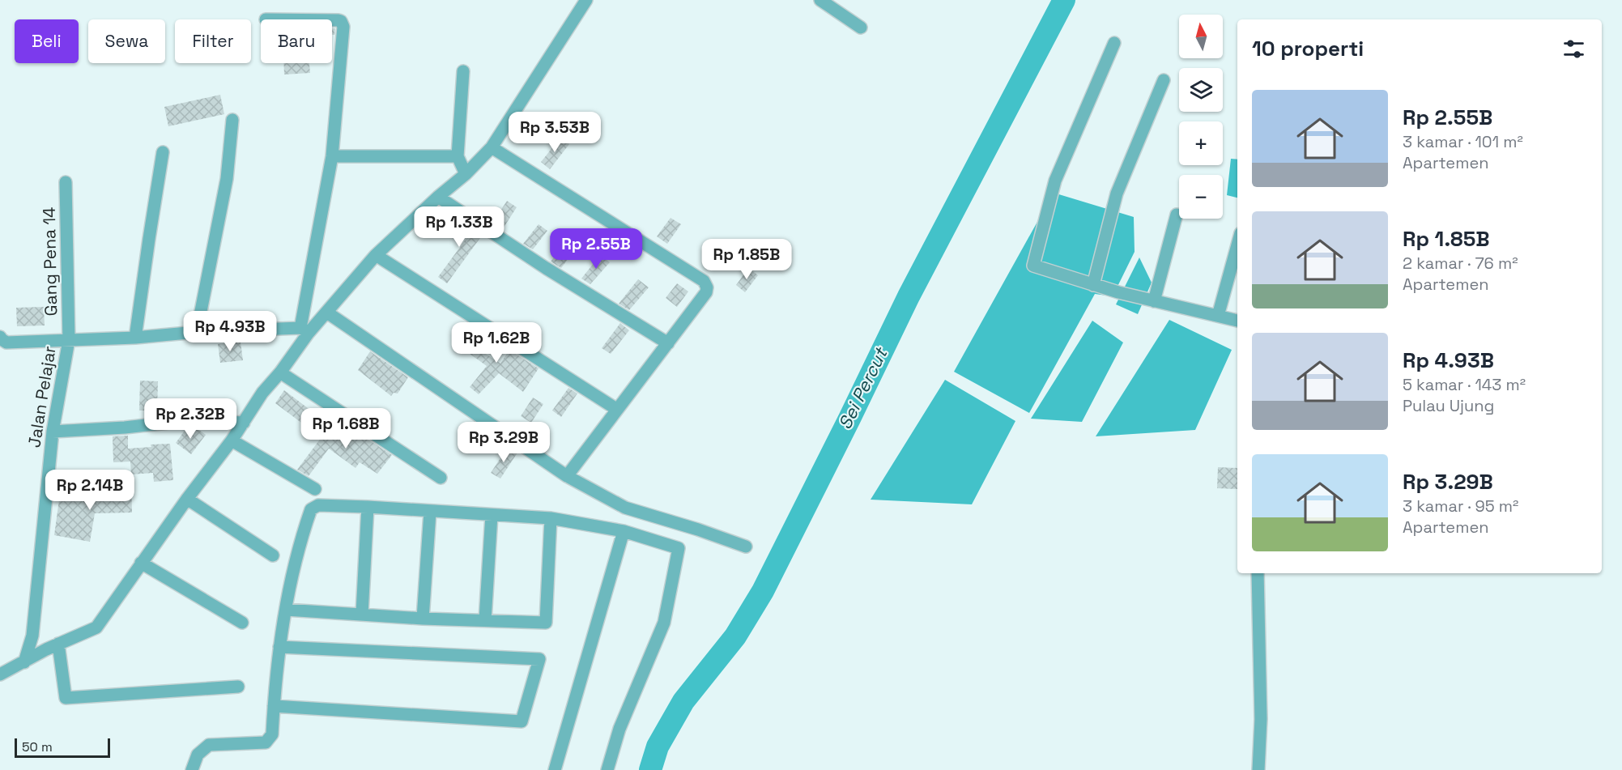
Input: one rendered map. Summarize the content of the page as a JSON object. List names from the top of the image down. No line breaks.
{"streets":{"street":["Gang Pena 14","Jalan Pelajar"]},"crossings":[["Gang Pena 14","Jalan Pelajar"]],"water":["Sei Percut"],"scale_bar":"50 m","north":"top","page":{"map_buttons":["+","−"],"chip":["Beli","Sewa","Filter","Baru"],"heading":"10 properti","list":[{"name":"Rp 2.55B","note":"3 kamar · 101 m² · Apartemen"},{"name":"Rp 1.85B","note":"2 kamar · 76 m² · Apartemen"},{"name":"Rp 4.93B","note":"5 kamar · 143 m² · Pulau Ujung"},{"name":"Rp 3.29B","note":"3 kamar · 95 m² · Apartemen"}],"price":["Rp 3.53B","Rp 1.33B","Rp 2.55B","Rp 1.85B","Rp 4.93B","Rp 1.62B","Rp 2.32B","Rp 1.68B","Rp 3.29B","Rp 2.14B"],"scale":"50 m"}}
